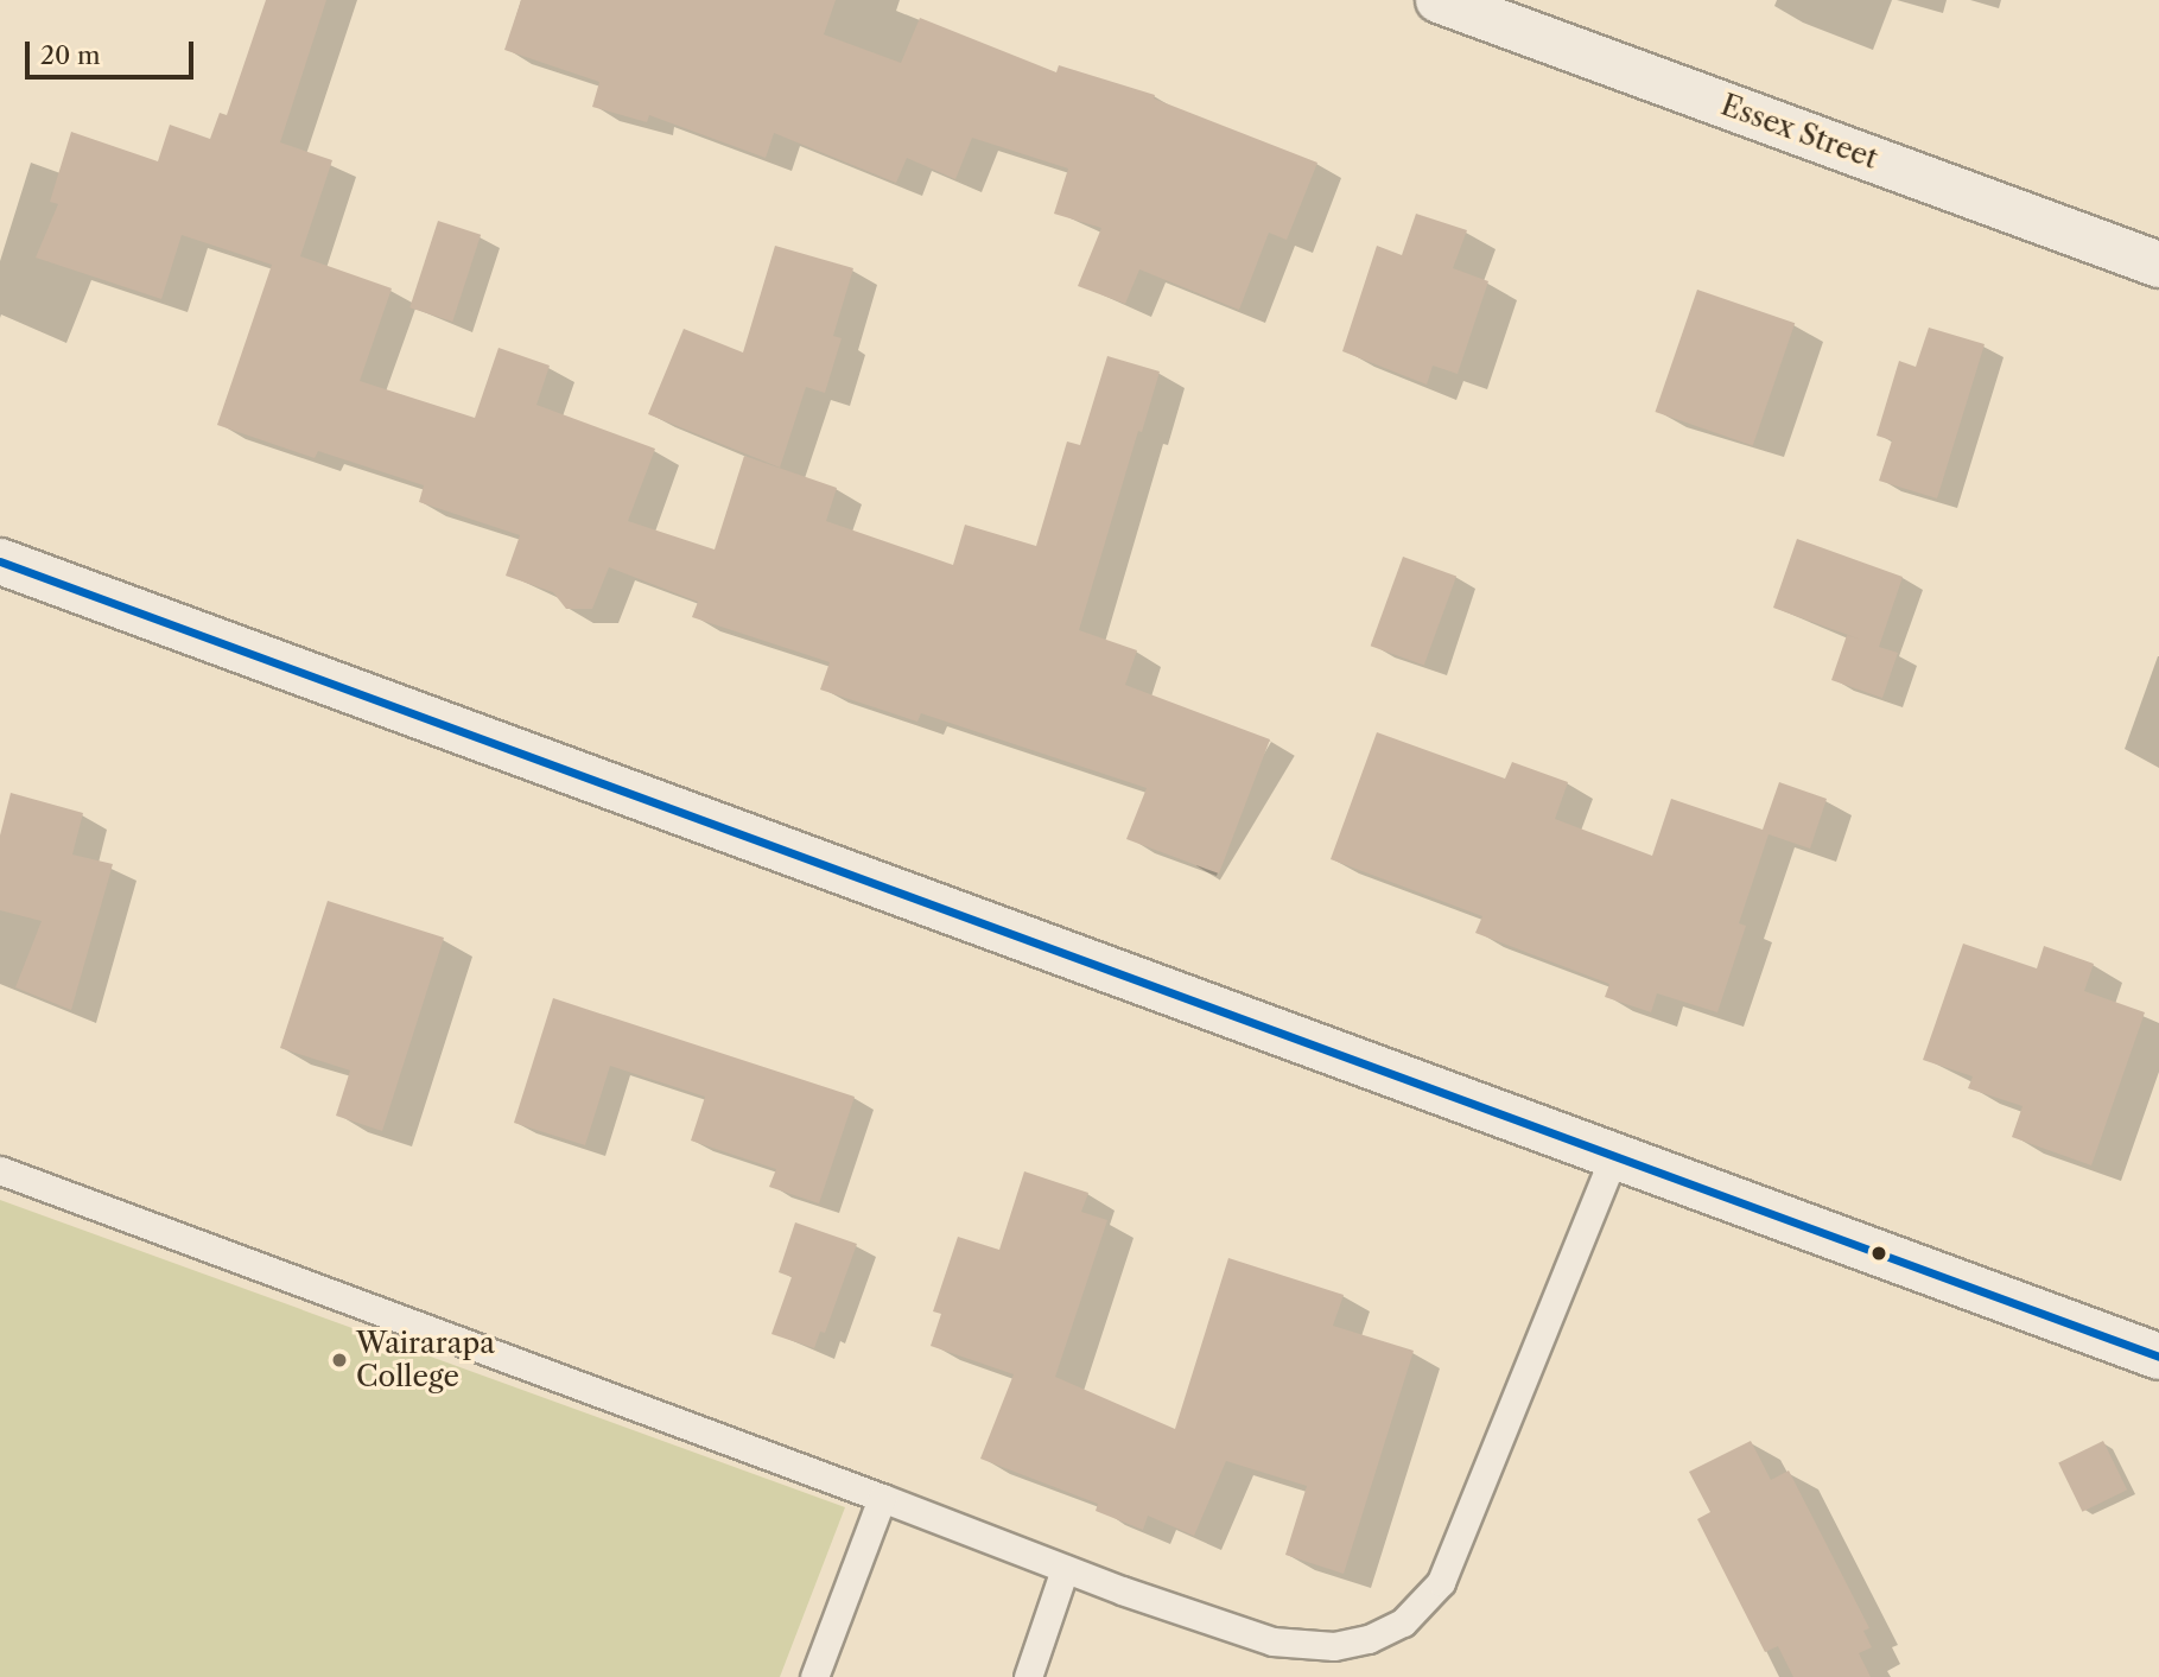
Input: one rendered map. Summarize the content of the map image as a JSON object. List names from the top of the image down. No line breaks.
{"streets":{"street":["Essex Street"]},"places":["Wairarapa College"],"scale_bar":"20 m"}
